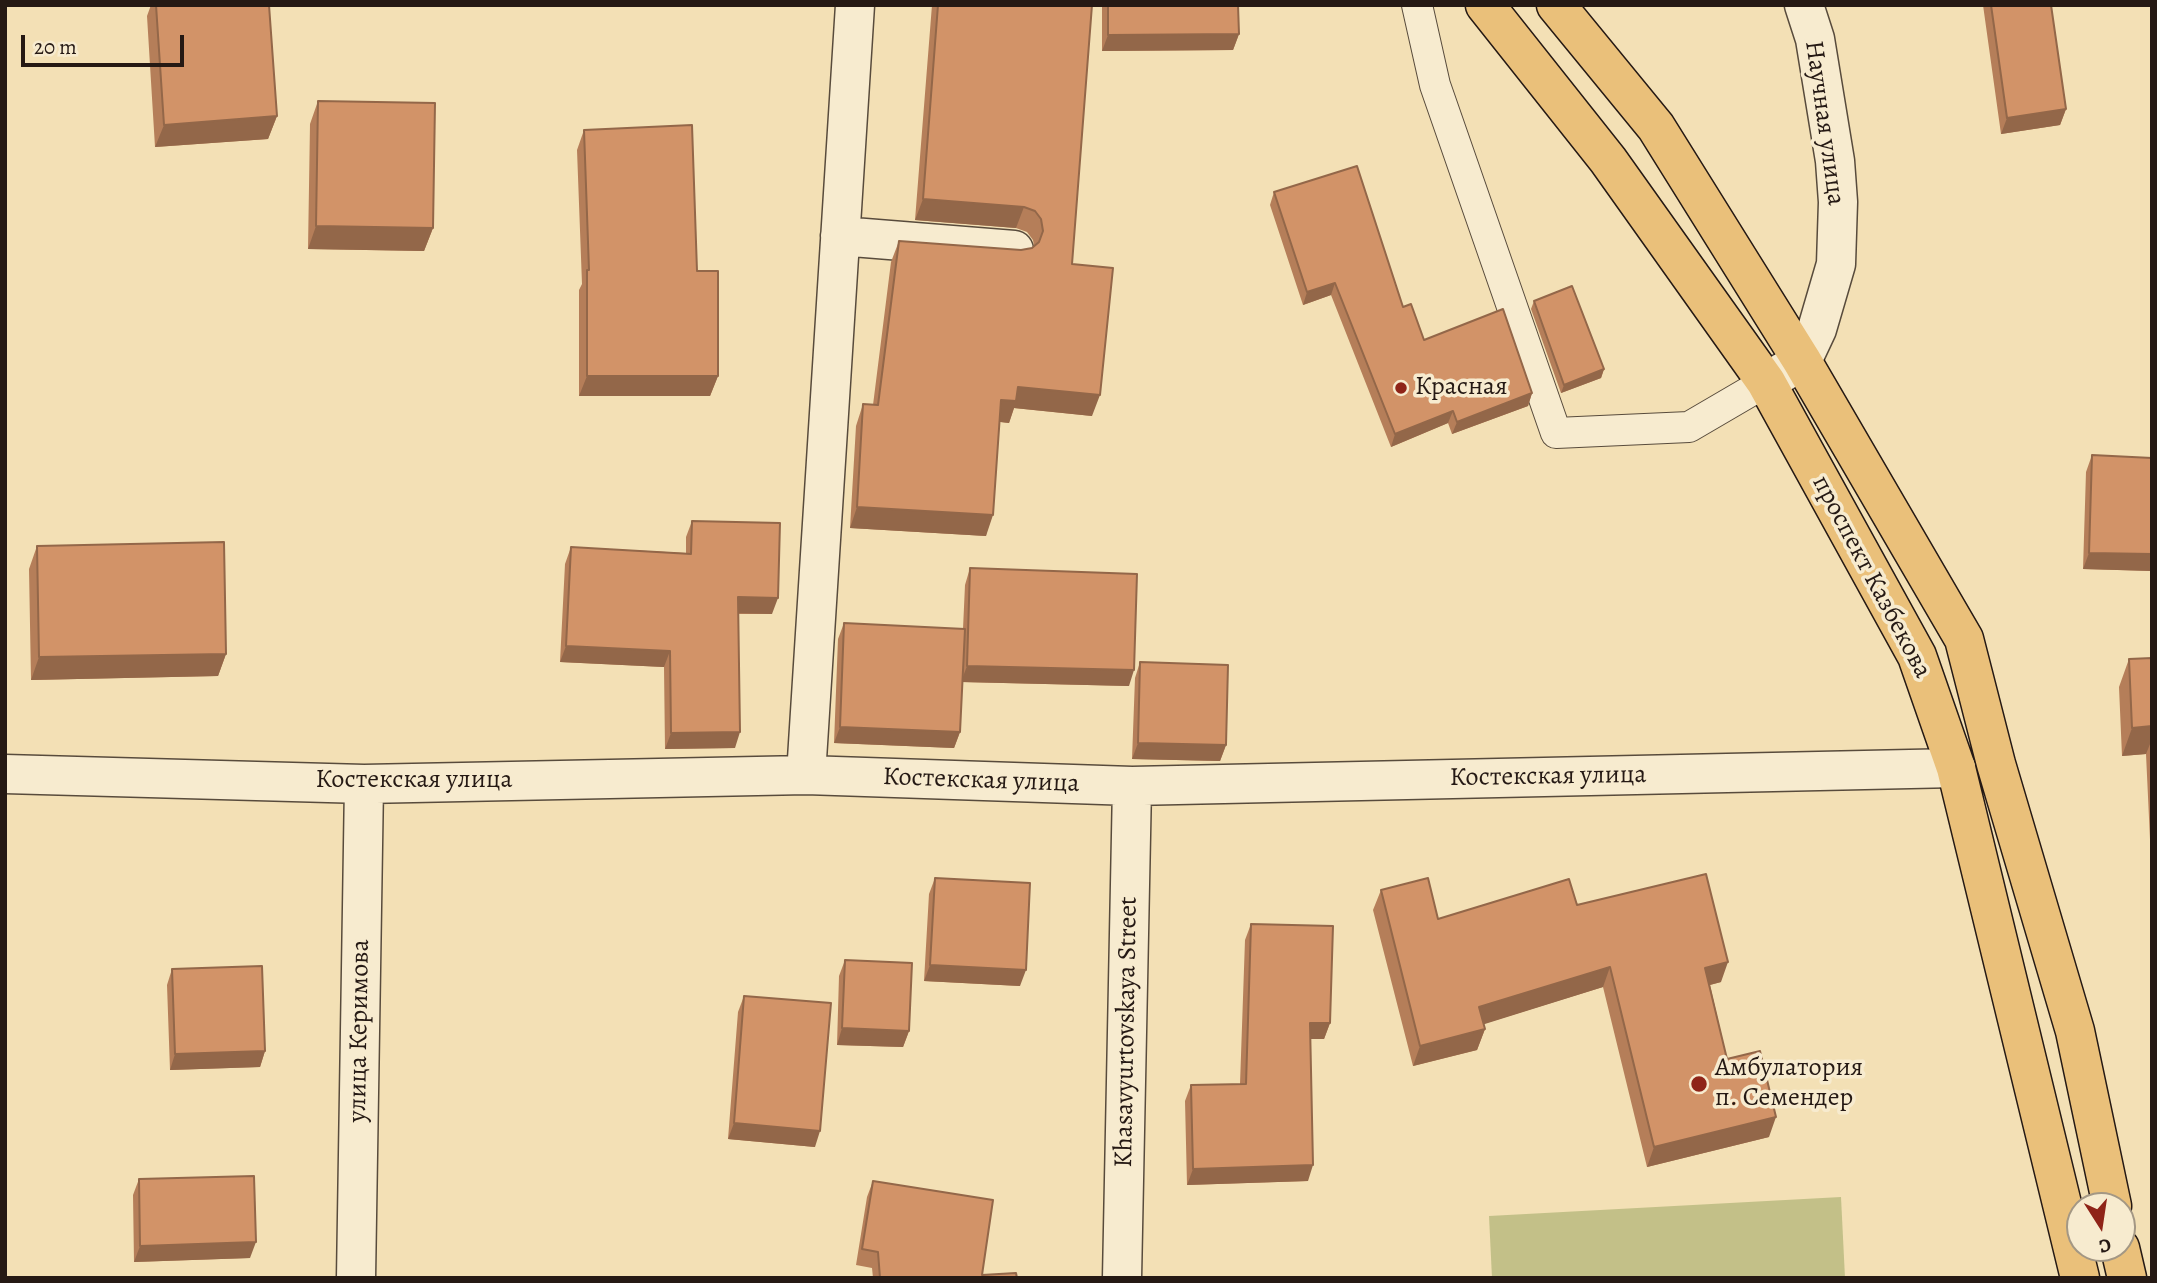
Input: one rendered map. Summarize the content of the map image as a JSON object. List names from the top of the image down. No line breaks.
{"streets":{"highway":["проспект Казбекова"],"street":["Научная улица","Костекская улица","улица Керимова","Khasavyurtovskaya Street"]},"crossings":[["Научная улица","проспект Казбекова"],["проспект Казбекова","Костекская улица"],["Костекская улица","улица Керимова"],["Костекская улица","Khasavyurtovskaya Street"]],"places":["Красная","Амбулатория п. Семендер"],"scale_bar":"20 m","north":"bottom"}
